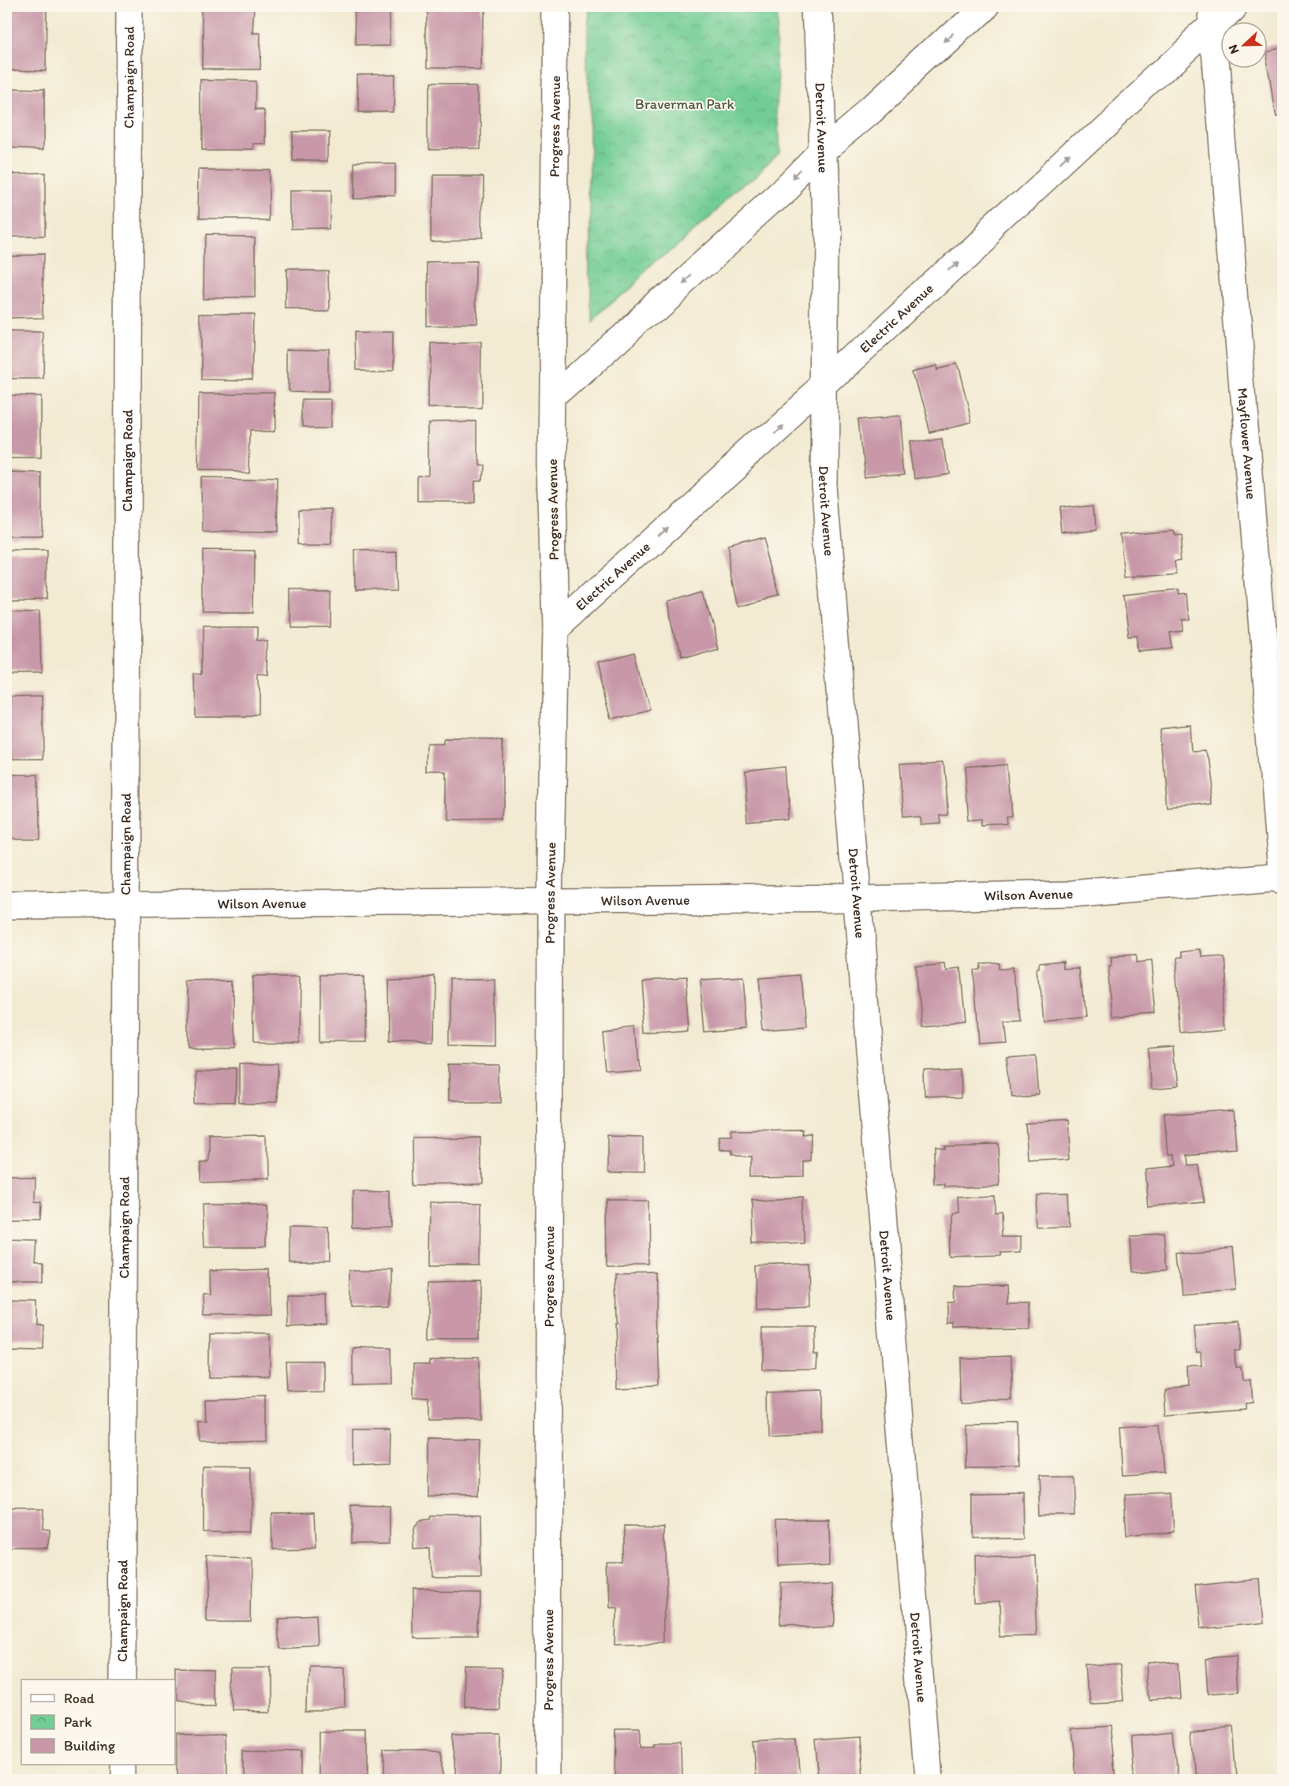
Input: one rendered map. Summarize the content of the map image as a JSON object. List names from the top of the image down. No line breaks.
{"streets":{"street":["Champaign Road","Progress Avenue","Detroit Avenue","Electric Avenue","Mayflower Avenue","Wilson Avenue"]},"crossings":[["Champaign Road","Wilson Avenue"],["Progress Avenue","Electric Avenue"],["Progress Avenue","Wilson Avenue"],["Detroit Avenue","Electric Avenue"],["Detroit Avenue","Wilson Avenue"],["Electric Avenue","Mayflower Avenue"],["Mayflower Avenue","Wilson Avenue"]],"parks":["Braverman Park"],"legend":["Road","Park","Building"],"north":"left"}
